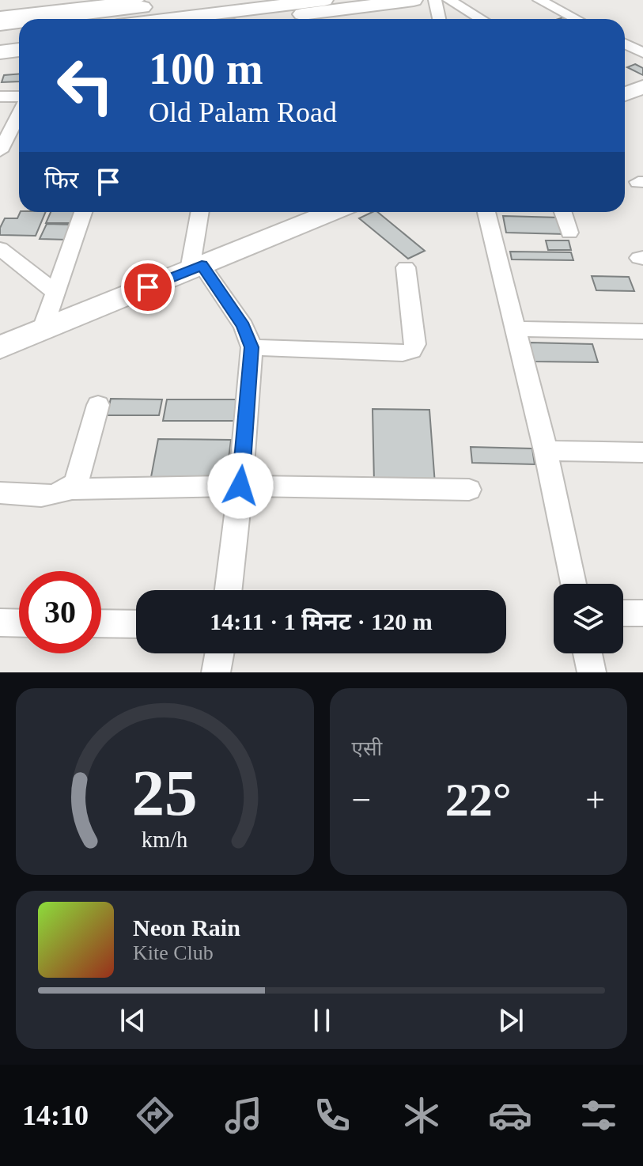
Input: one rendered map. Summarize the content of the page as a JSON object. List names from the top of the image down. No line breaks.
{"page":{"turn":["100 m","Old Palam Road"],"then":"फिर","limit":"30","trip":"14:11 · 1 मिनट · 120 m","tile":"एसी","heat":["−","22°","+"],"song":["Neon Rain","Kite Club"],"tabs":"14:10","gauge":["25","km/h"]}}
